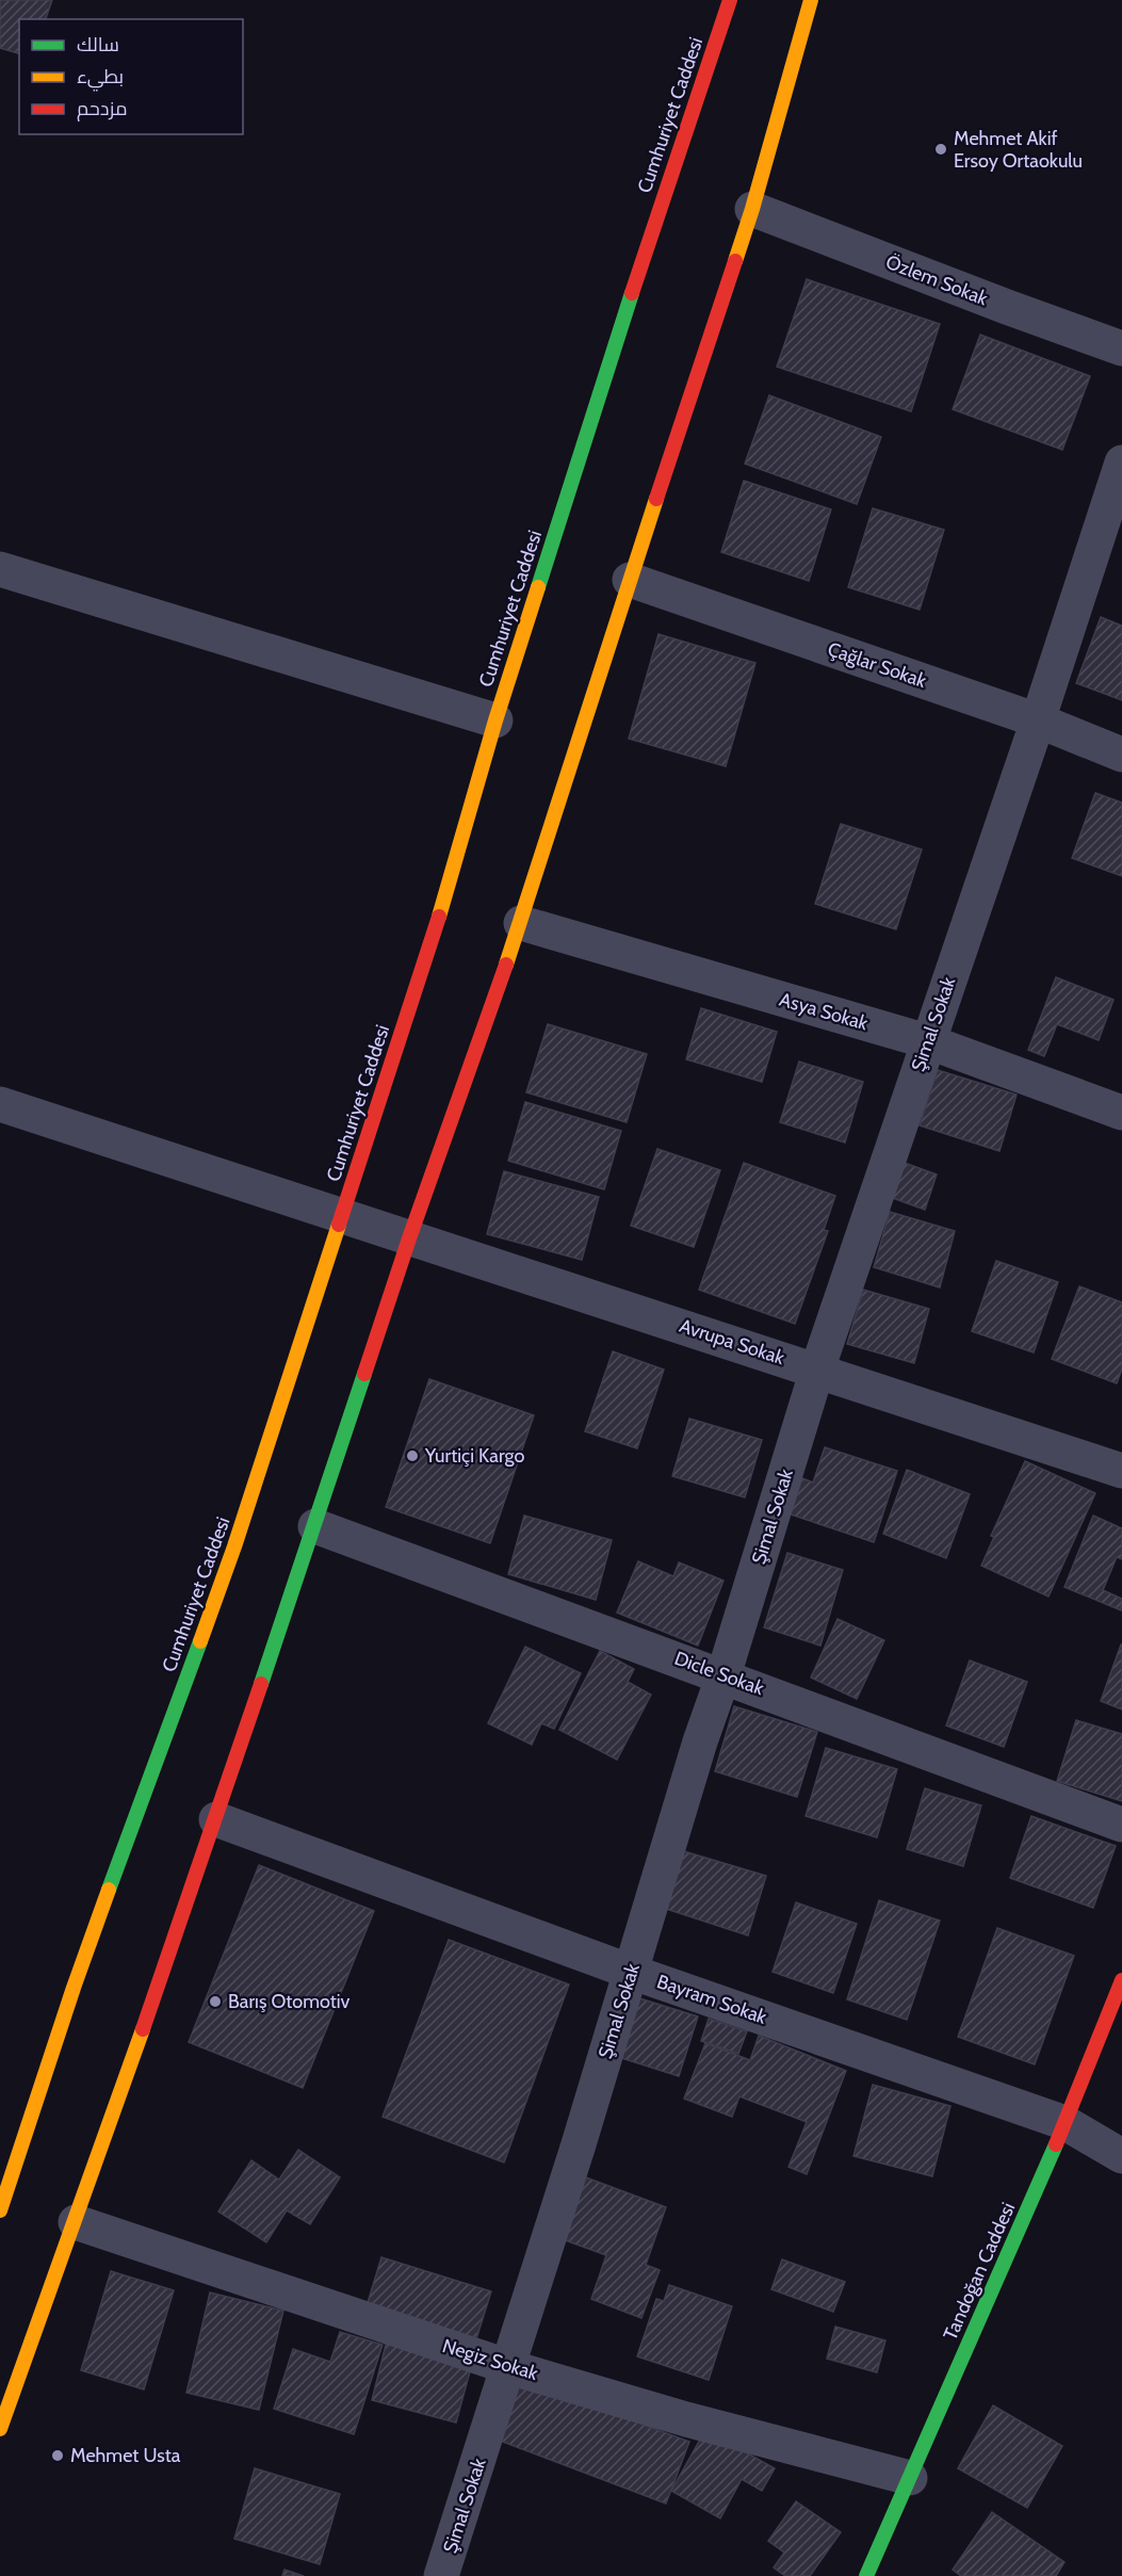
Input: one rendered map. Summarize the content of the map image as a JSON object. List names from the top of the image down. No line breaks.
{"streets":{"main road":["Cumhuriyet Caddesi","Tandoğan Caddesi"],"street":["Özlem Sokak","Çağlar Sokak","Asya Sokak","Şimal Sokak","Avrupa Sokak","Dicle Sokak","Bayram Sokak","Negiz Sokak"]},"crossings":[["Cumhuriyet Caddesi","Avrupa Sokak"],["Çağlar Sokak","Şimal Sokak"],["Asya Sokak","Şimal Sokak"],["Şimal Sokak","Avrupa Sokak"],["Şimal Sokak","Dicle Sokak"],["Şimal Sokak","Bayram Sokak"],["Şimal Sokak","Negiz Sokak"],["Bayram Sokak","Tandoğan Caddesi"],["Tandoğan Caddesi","Negiz Sokak"]],"places":["Mehmet Akif Ersoy Ortaokulu","Yurtiçi Kargo","Barış Otomotiv","Mehmet Usta"],"legend":["سالك","بطيء","مزدحم"]}
